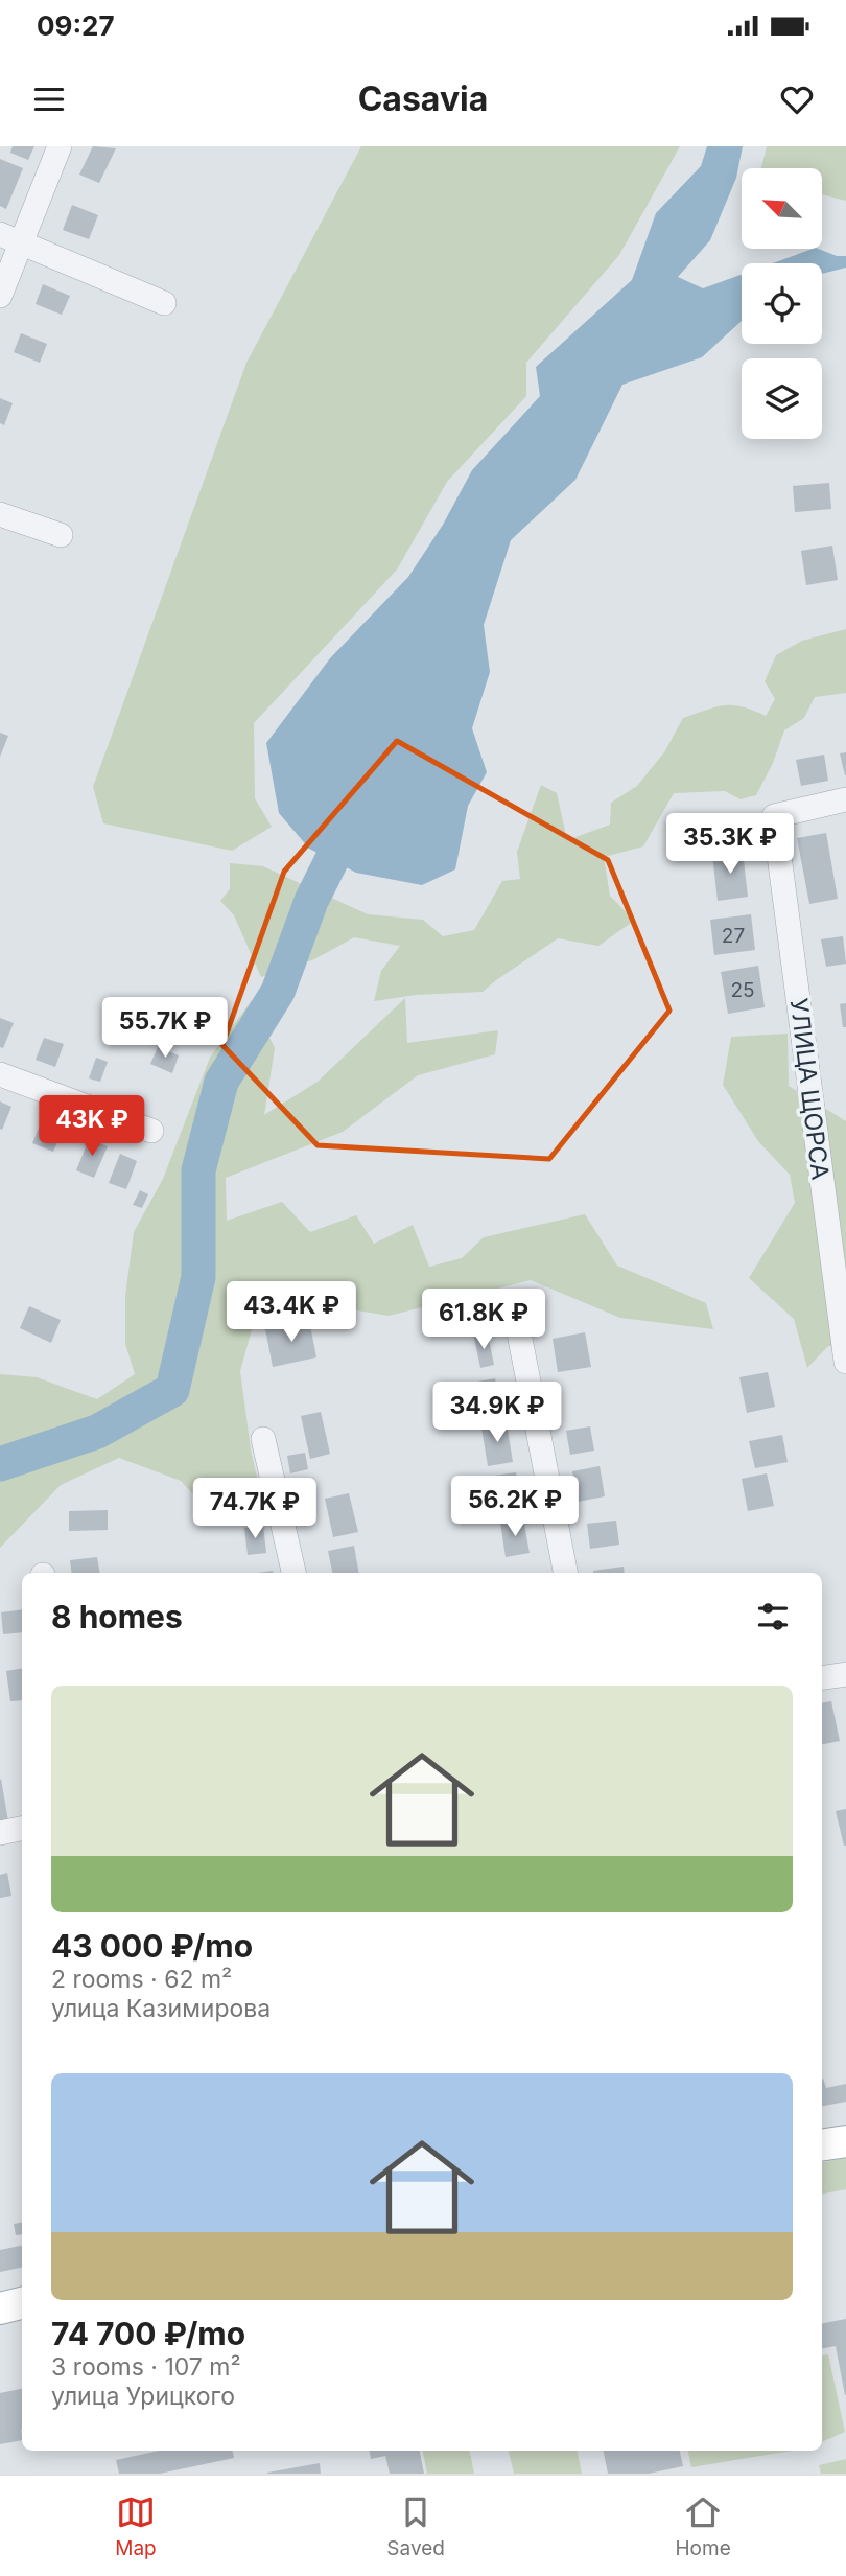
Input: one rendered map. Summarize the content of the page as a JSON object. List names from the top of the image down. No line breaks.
{"streets":{"street":["УЛИЦА ЩОРСА"]},"house_numbers":["27","25"],"north":"top left","page":{"status":"09:27","header":"Casavia","price":["35.3K ₽","55.7K ₽","43K ₽","43.4K ₽","61.8K ₽","34.9K ₽","56.2K ₽","74.7K ₽"],"heading":"8 homes","list":[{"name":"43 000 ₽/mo","note":"2 rooms · 62 m² · улица Казимирова"},{"name":"74 700 ₽/mo","note":"3 rooms · 107 m² · улица Урицкого"}],"tabs":["Map","Saved","Home"]}}
